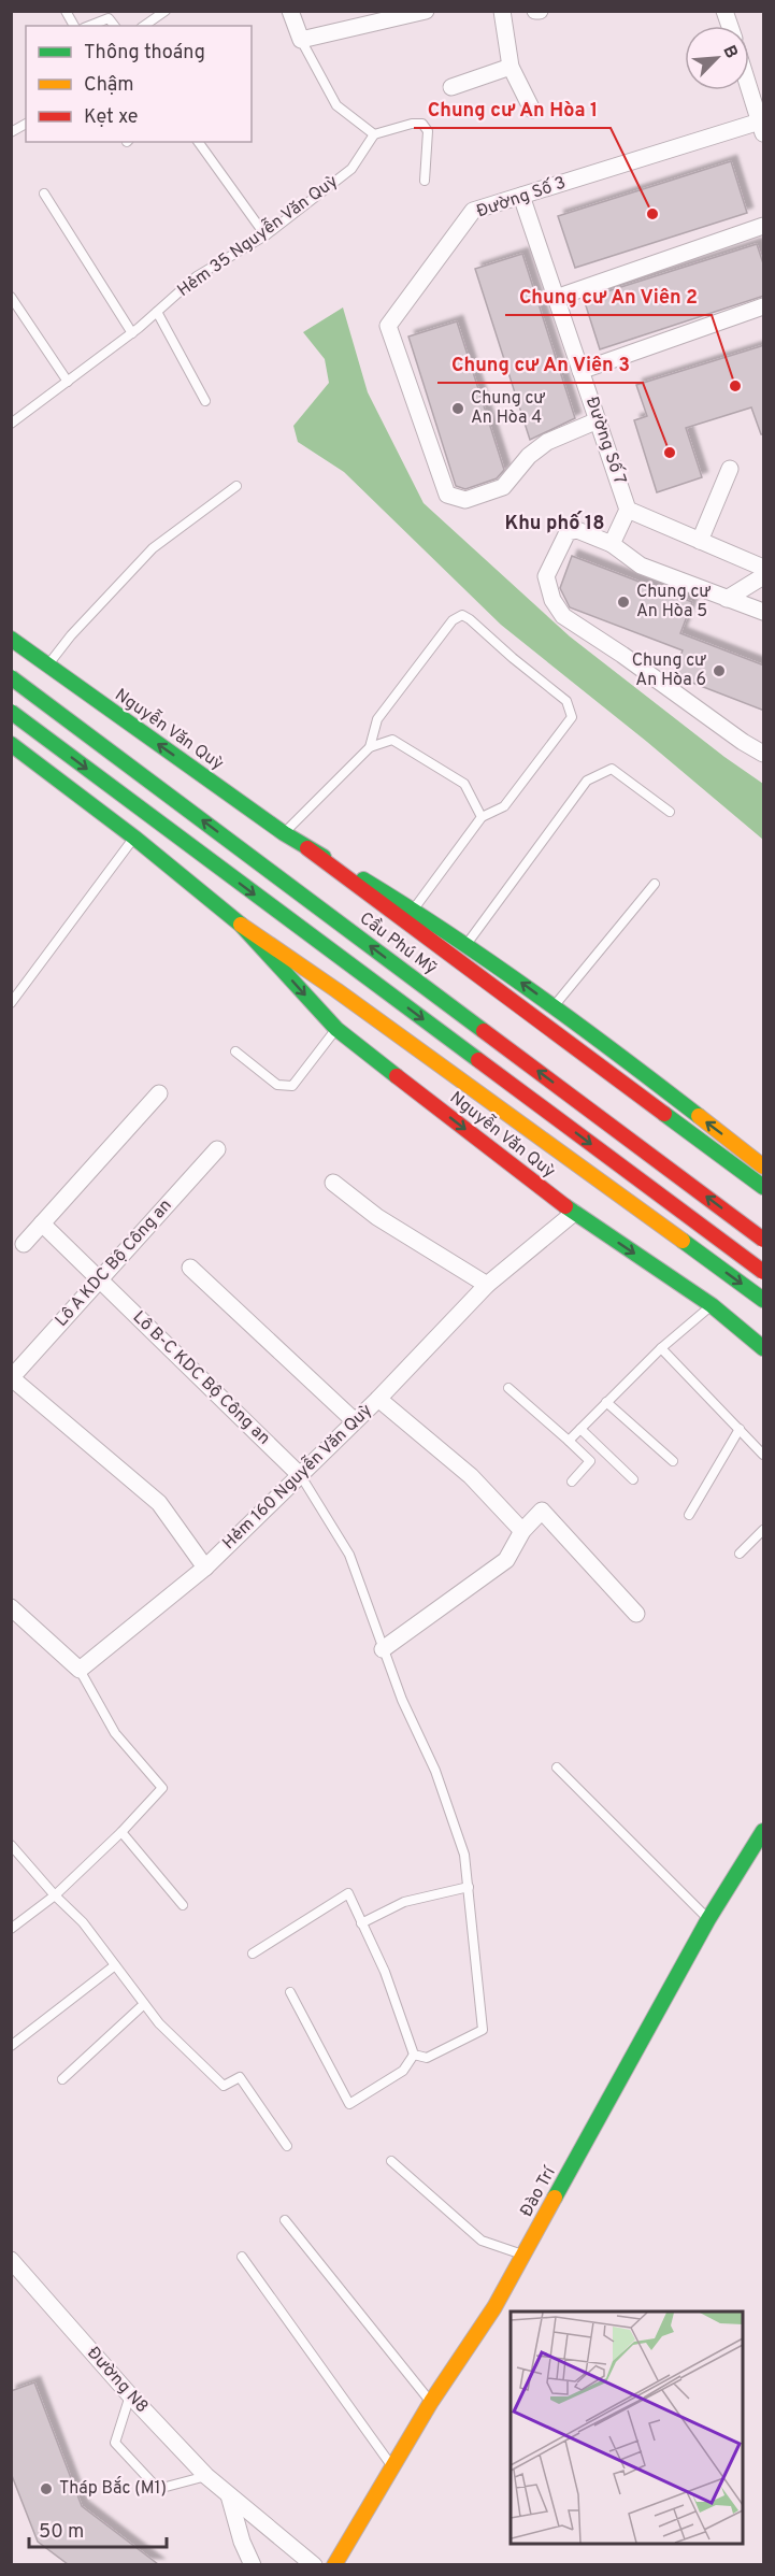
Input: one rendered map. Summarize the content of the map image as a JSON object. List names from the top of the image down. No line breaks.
{"streets":{"main road":["Nguyễn Văn Quỳ","Cầu Phú Mỹ","Đào Trí"],"street":["Đường Số 3","Đường Số 7","Lô A KDC Bộ Công an","Lô B-C KDC Bộ Công an","Hẻm 160 Nguyễn Văn Quỳ","Đường N8"],"lane":["Hẻm 35 Nguyễn Văn Quỳ"]},"crossings":[["Đường Số 3","Đường Số 7"],["Nguyễn Văn Quỳ","Cầu Phú Mỹ"],["Nguyễn Văn Quỳ","Hẻm 160 Nguyễn Văn Quỳ"],["Lô A KDC Bộ Công an","Lô B-C KDC Bộ Công an"],["Lô B-C KDC Bộ Công an","Hẻm 160 Nguyễn Văn Quỳ"]],"districts":["Khu phố 18"],"places":["Chung cư An Hòa 1","Chung cư An Viên 2","Chung cư An Hòa 4","Chung cư An Viên 3","Chung cư An Hòa 5","Chung cư An Hòa 6","Tháp Bắc (M1)"],"legend":["Thông thoáng","Chậm","Kẹt xe"],"scale_bar":"50 m","north":"top right"}
